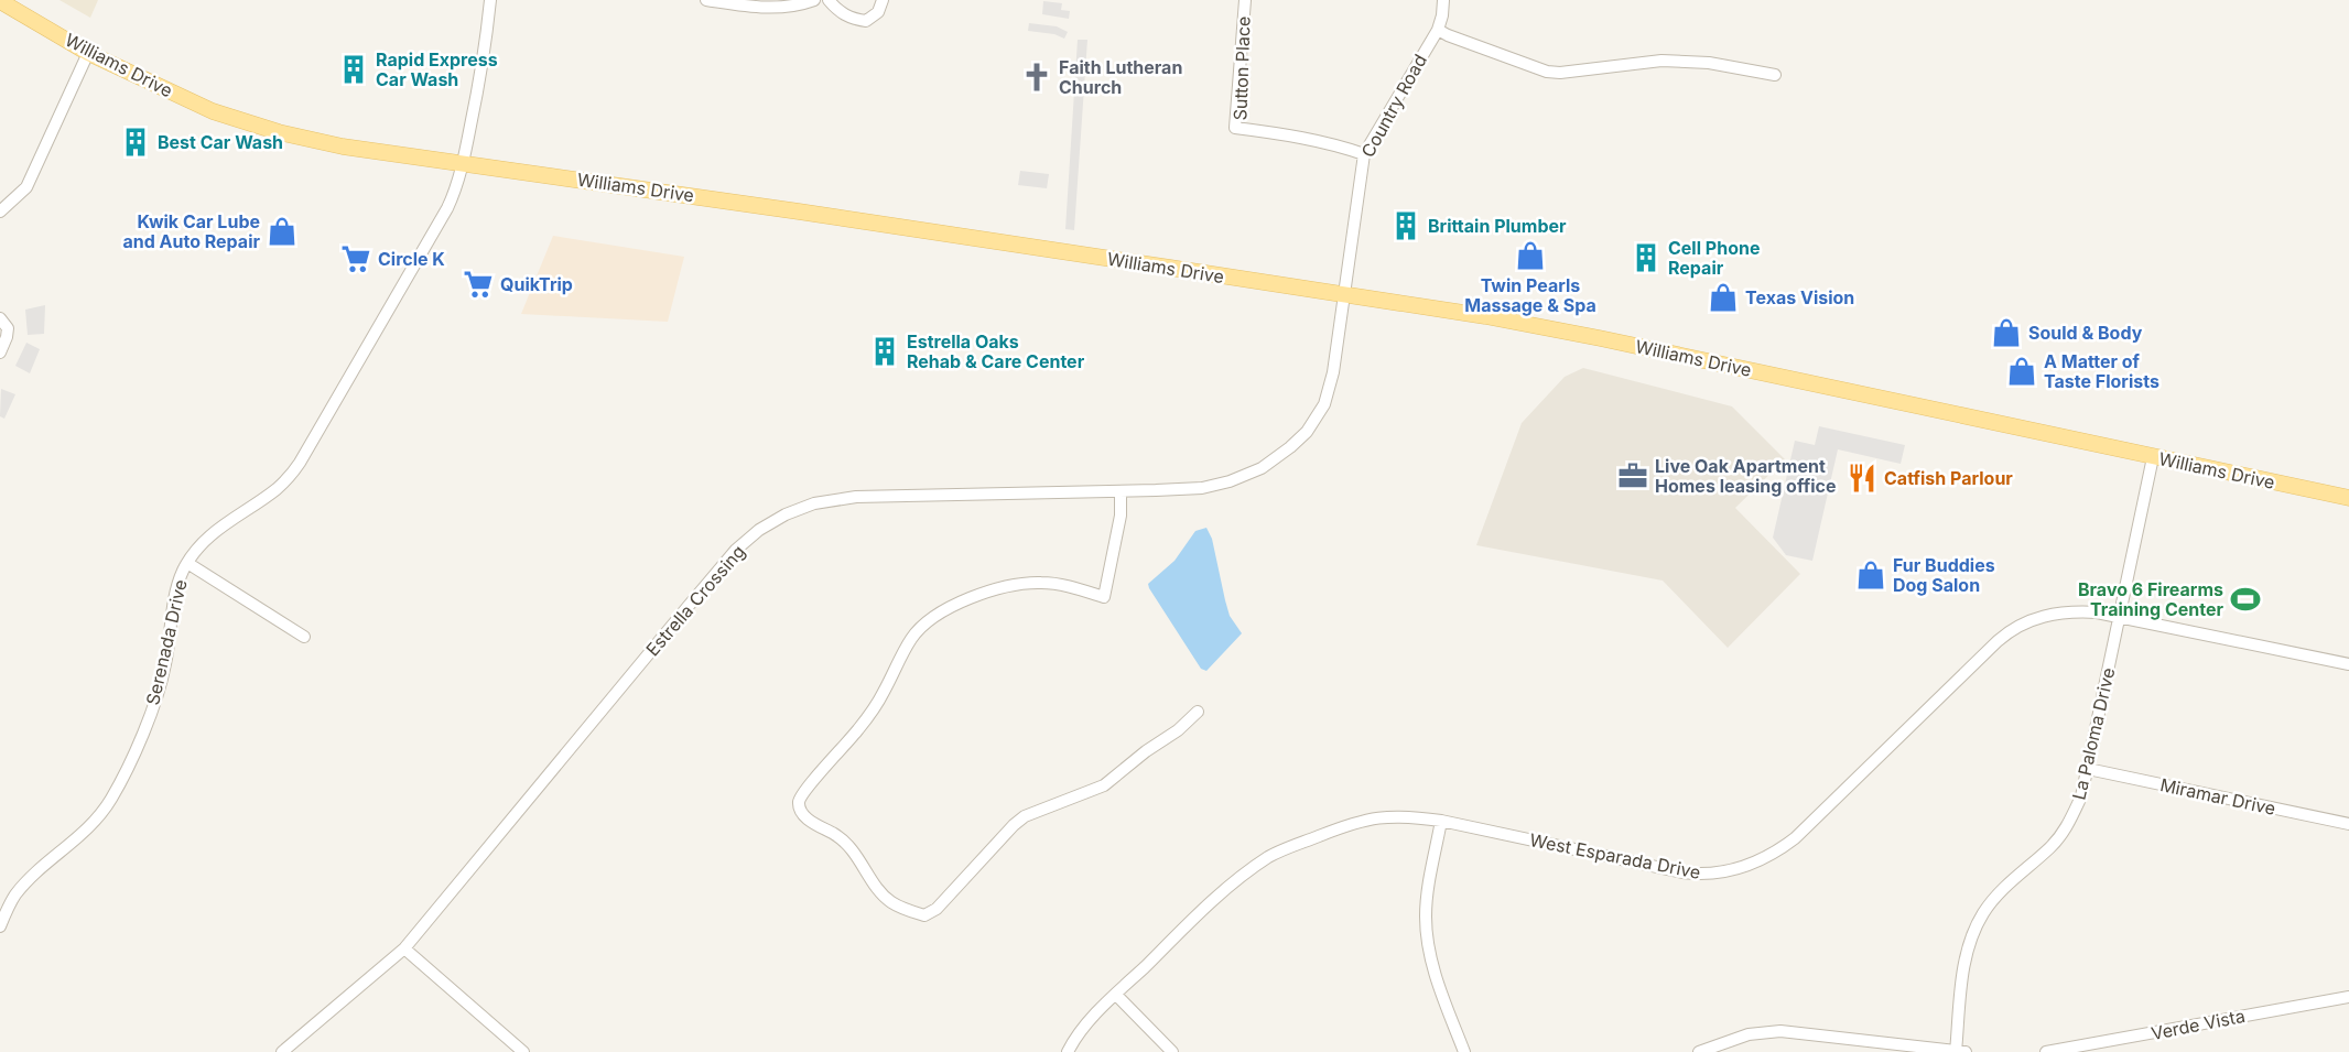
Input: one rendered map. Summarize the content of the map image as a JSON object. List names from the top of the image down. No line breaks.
{"streets":{"main road":["Williams Drive"],"street":["Sutton Place","Country Road","Estrella Crossing","Serenada Drive","La Paloma Drive","Miramar Drive","West Esparada Drive","Verde Vista"]},"crossings":[["Williams Drive","Country Road"],["Williams Drive","Estrella Crossing"],["Williams Drive","Serenada Drive"],["Williams Drive","La Paloma Drive"],["Sutton Place","Country Road"],["Country Road","Estrella Crossing"],["La Paloma Drive","Miramar Drive"],["La Paloma Drive","West Esparada Drive"]],"places":{"building":["Rapid Express Car Wash","Best Car Wash","Brittain Plumber","Cell Phone Repair","Estrella Oaks Rehab & Care Center"],"church":["Faith Lutheran Church"],"shop":["Kwik Car Lube and Auto Repair","Twin Pearls Massage & Spa","Texas Vision","Sould & Body","A Matter of Taste Florists","Fur Buddies Dog Salon"],"supermarket":["Circle K","QuikTrip"],"office":["Live Oak Apartment Homes leasing office"],"restaurant":["Catfish Parlour"],"sports":["Bravo 6 Firearms Training Center"]}}
